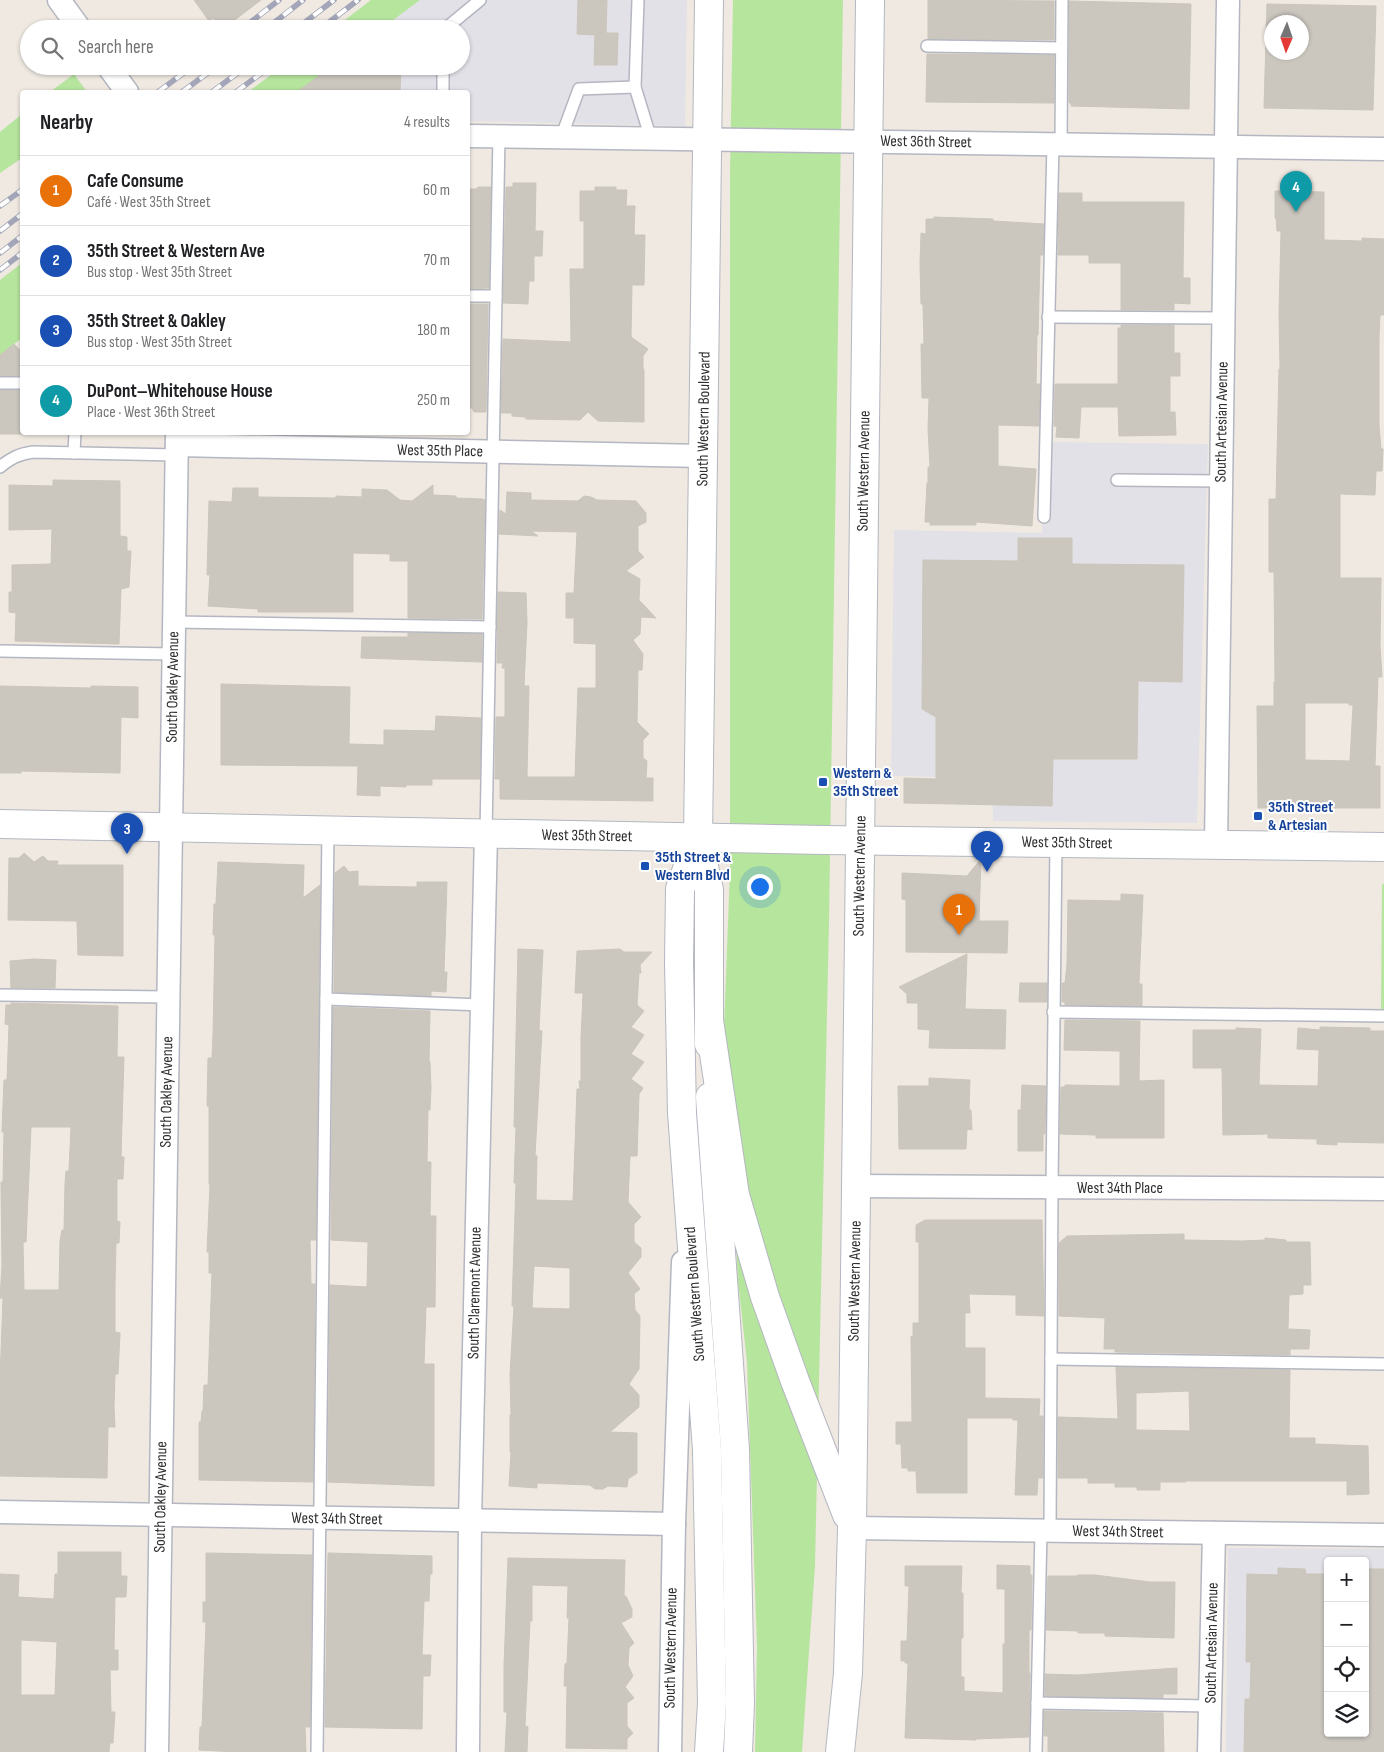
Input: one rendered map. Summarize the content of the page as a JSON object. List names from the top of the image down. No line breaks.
{"streets":{"main road":["South Western Boulevard","South Western Avenue","West 35th Street"],"street":["West 36th Street","South Artesian Avenue","West 35th Place","South Oakley Avenue","West 34th Place","South Claremont Avenue","West 34th Street"]},"crossings":[["West 36th Street","South Western Boulevard"],["West 36th Street","South Artesian Avenue"],["West 36th Street","South Western Avenue"],["South Western Boulevard","West 35th Place"],["South Western Boulevard","South Western Avenue"],["South Western Boulevard","West 35th Street"],["South Artesian Avenue","West 35th Street"],["South Artesian Avenue","West 34th Street"],["West 35th Place","South Oakley Avenue"],["South Western Avenue","West 35th Street"],["South Western Avenue","West 34th Place"],["South Western Avenue","West 34th Street"],["South Oakley Avenue","West 35th Street"],["South Oakley Avenue","West 34th Street"],["West 35th Street","South Claremont Avenue"],["South Claremont Avenue","West 34th Street"]],"places":{"transit":["Western & 35th Street","35th Street & Artesian","35th Street & Western Blvd"]},"north":"bottom","page":{"search":"Search here","heading":["Nearby","4 results"],"list":[{"mark":"1","name":"Cafe Consume","note":"Café · West 35th Street","value":"60 m"},{"mark":"2","name":"35th Street & Western Ave","note":"Bus stop · West 35th Street","value":"70 m"},{"mark":"3","name":"35th Street & Oakley","note":"Bus stop · West 35th Street","value":"180 m"},{"mark":"4","name":"DuPont–Whitehouse House","note":"Place · West 36th Street","value":"250 m"}],"pins":["4","3","2","1"],"map_buttons":["+","−"]}}
